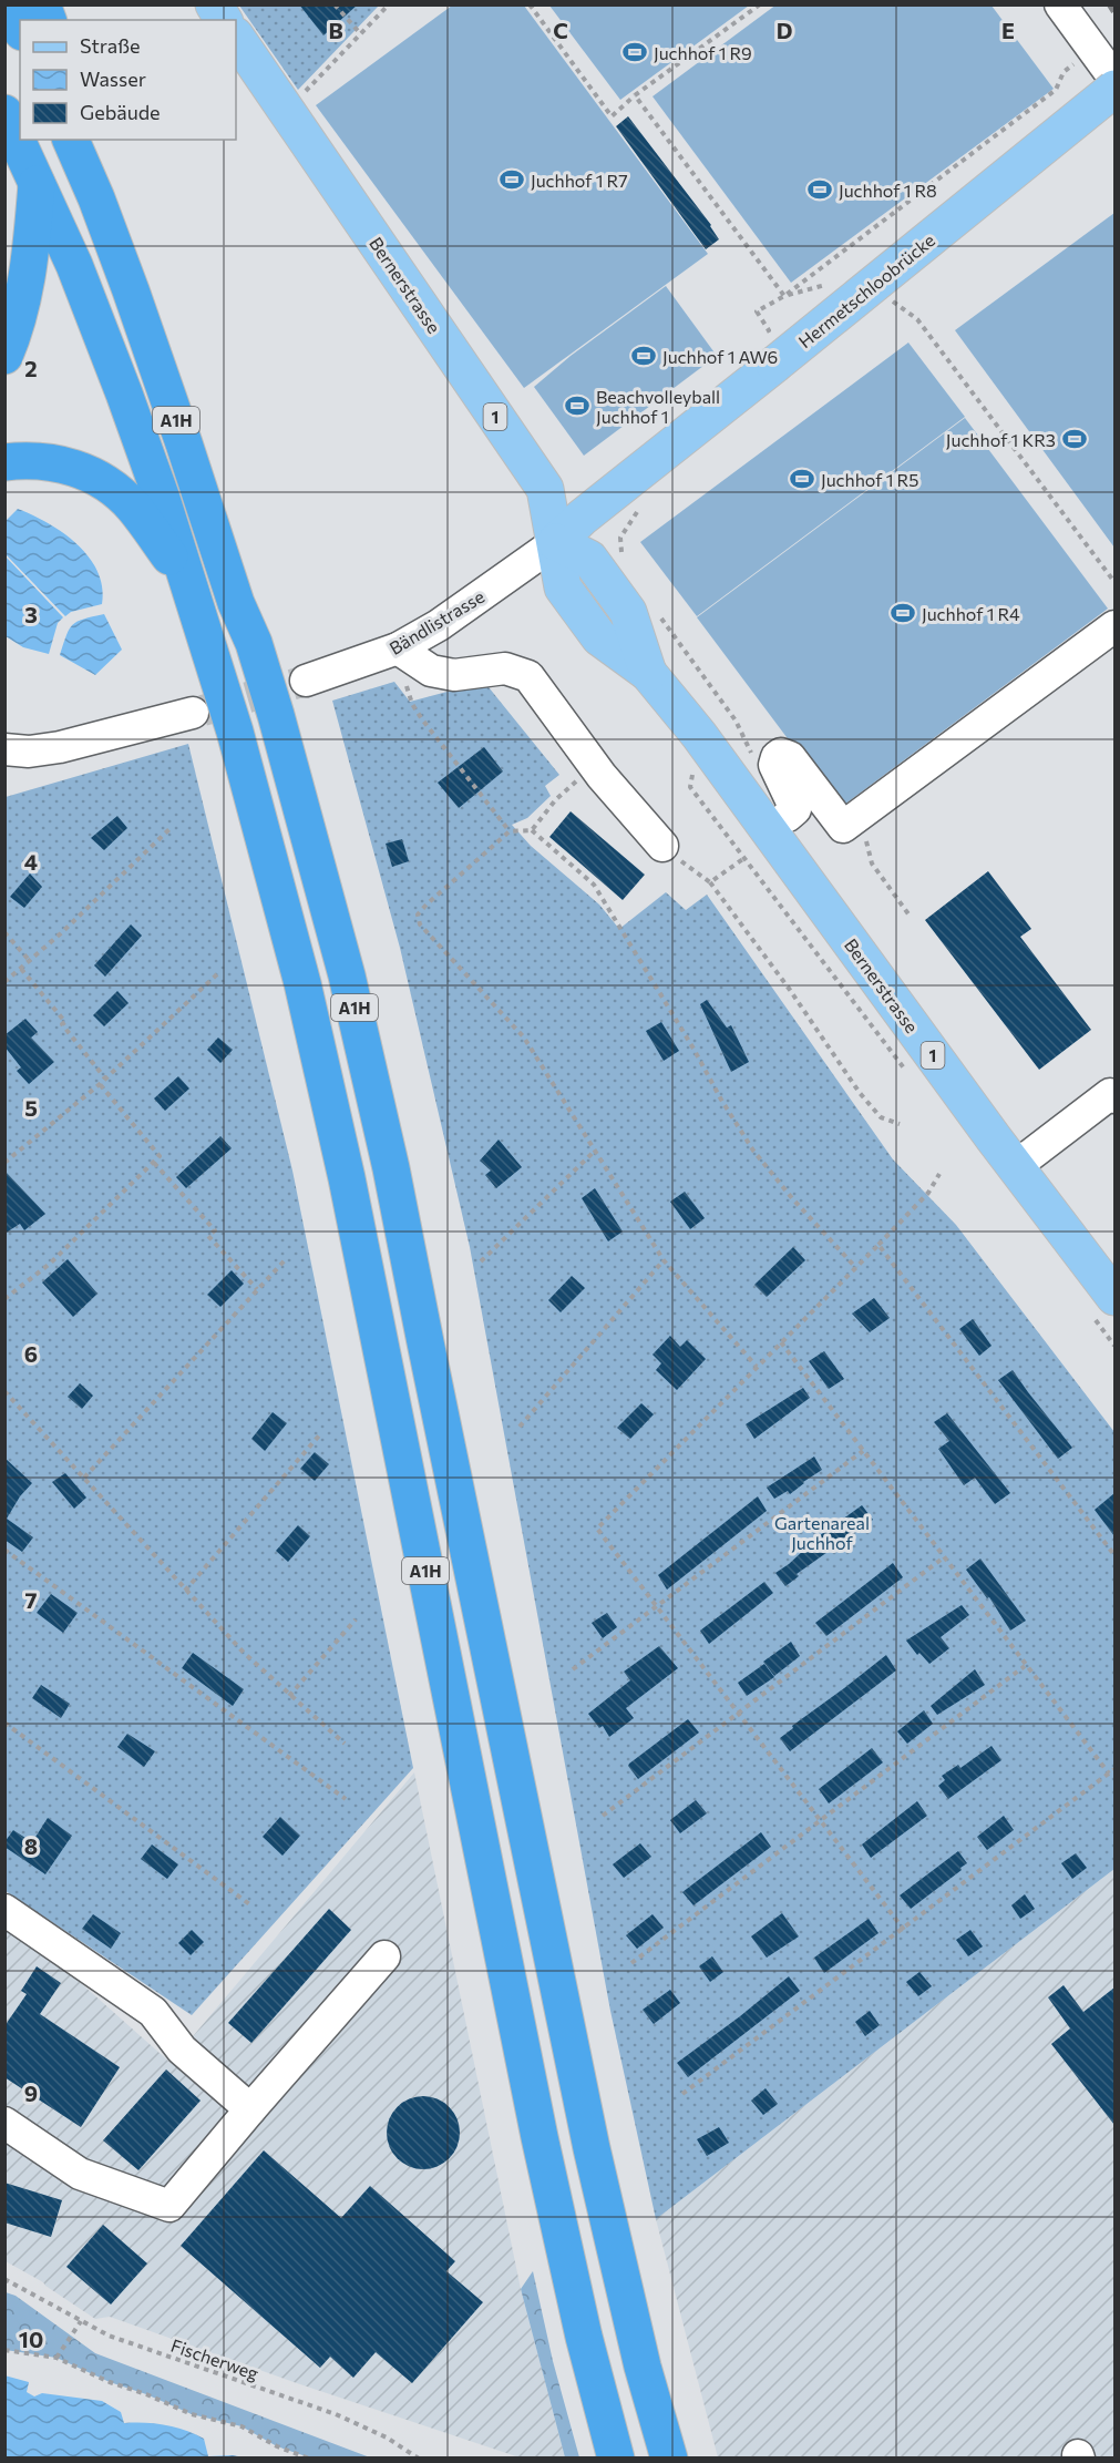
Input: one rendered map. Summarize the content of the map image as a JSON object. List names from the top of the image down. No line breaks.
{"streets":{"highway":["A1H"],"main road":["Bernerstrasse","Hermetschloobrücke","1"],"street":["Bändlistrasse"],"path":["Fischerweg"]},"crossings":[["Bernerstrasse","Hermetschloobrücke"],["Bernerstrasse","Bändlistrasse"],["Hermetschloobrücke","Bändlistrasse"]],"parks":["Gartenareal Juchhof"],"places":{"sports":["Juchhof 1 R9","Juchhof 1 R7","Juchhof 1 R8","Juchhof 1 AW6","Beachvolleyball Juchhof 1","Juchhof 1 KR3","Juchhof 1 R5","Juchhof 1 R4"]},"legend":["Straße","Wasser","Gebäude"],"grid":{"columns":["B","C","D","E"],"rows":["2","3","4","5","6","7","8","9","10"]}}
